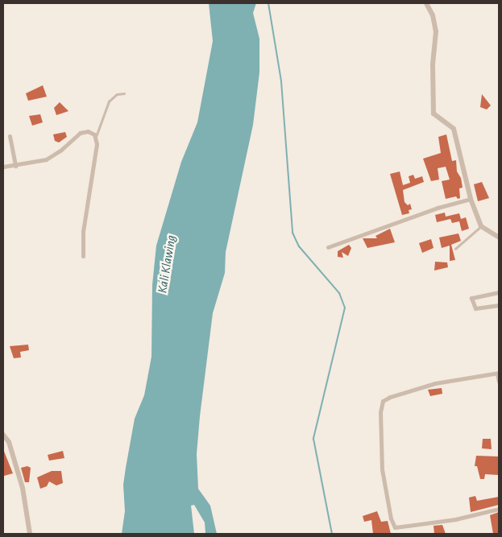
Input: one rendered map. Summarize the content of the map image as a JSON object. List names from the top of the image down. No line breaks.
{"water":["Kali Klawing"]}
